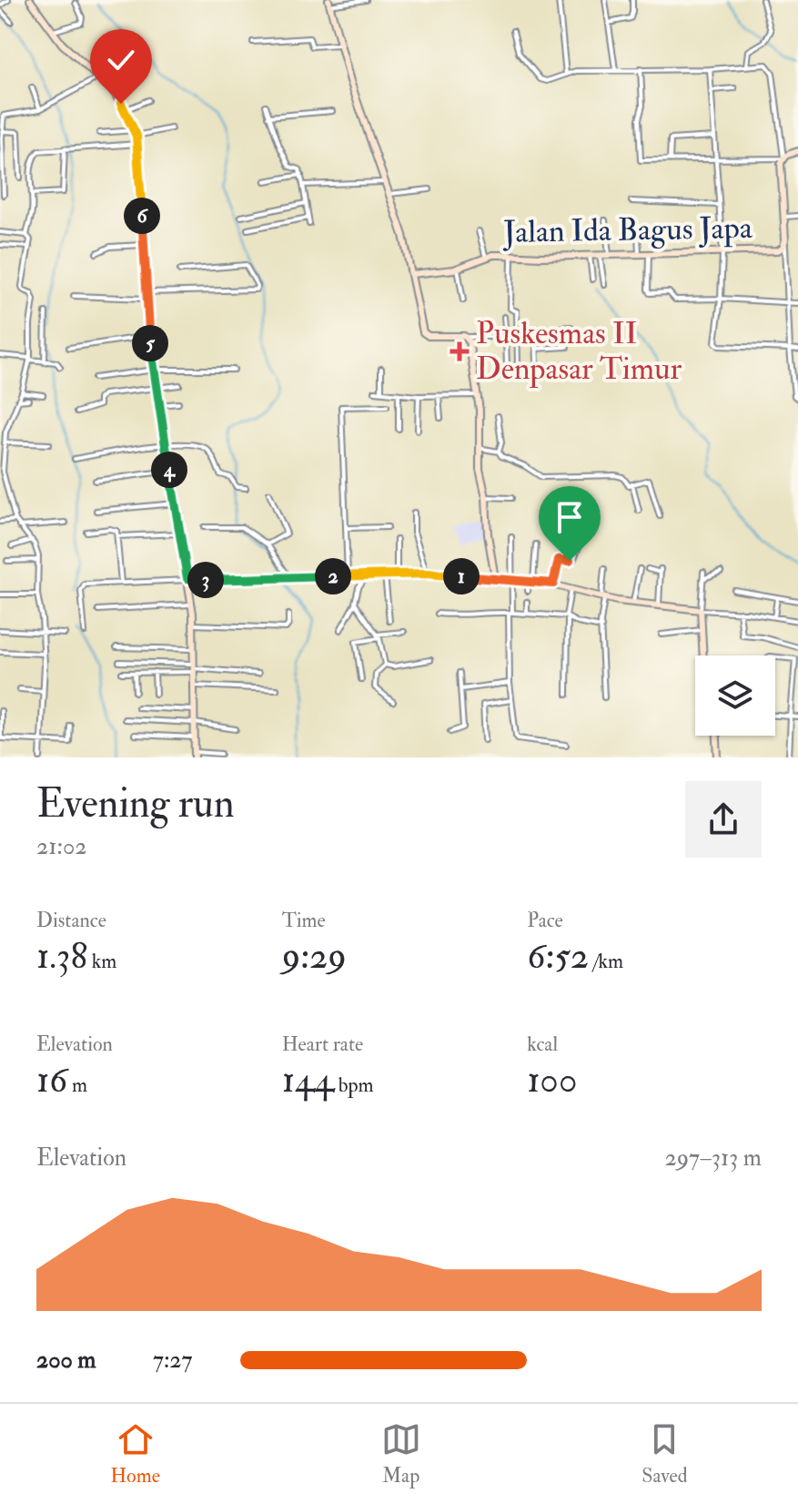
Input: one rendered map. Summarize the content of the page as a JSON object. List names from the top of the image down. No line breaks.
{"streets":{"street":["Jalan Ida Bagus Japa"]},"places":{"health":["Puskesmas II Denpasar Timur"]},"page":{"pins":["6","5","4","1","2","3"],"heading":["Evening run","21:02"],"stats":[["Distance","1.38 km"],["Time","9:29"],["Pace","6:52 /km"],["Elevation","16 m"],["Heart rate","144 bpm"],["kcal","100"]],"chart":["Elevation","297–313 m"],"list":[{"name":"200 m","note":"7:27"}],"tabs":["Home","Map","Saved"]}}
